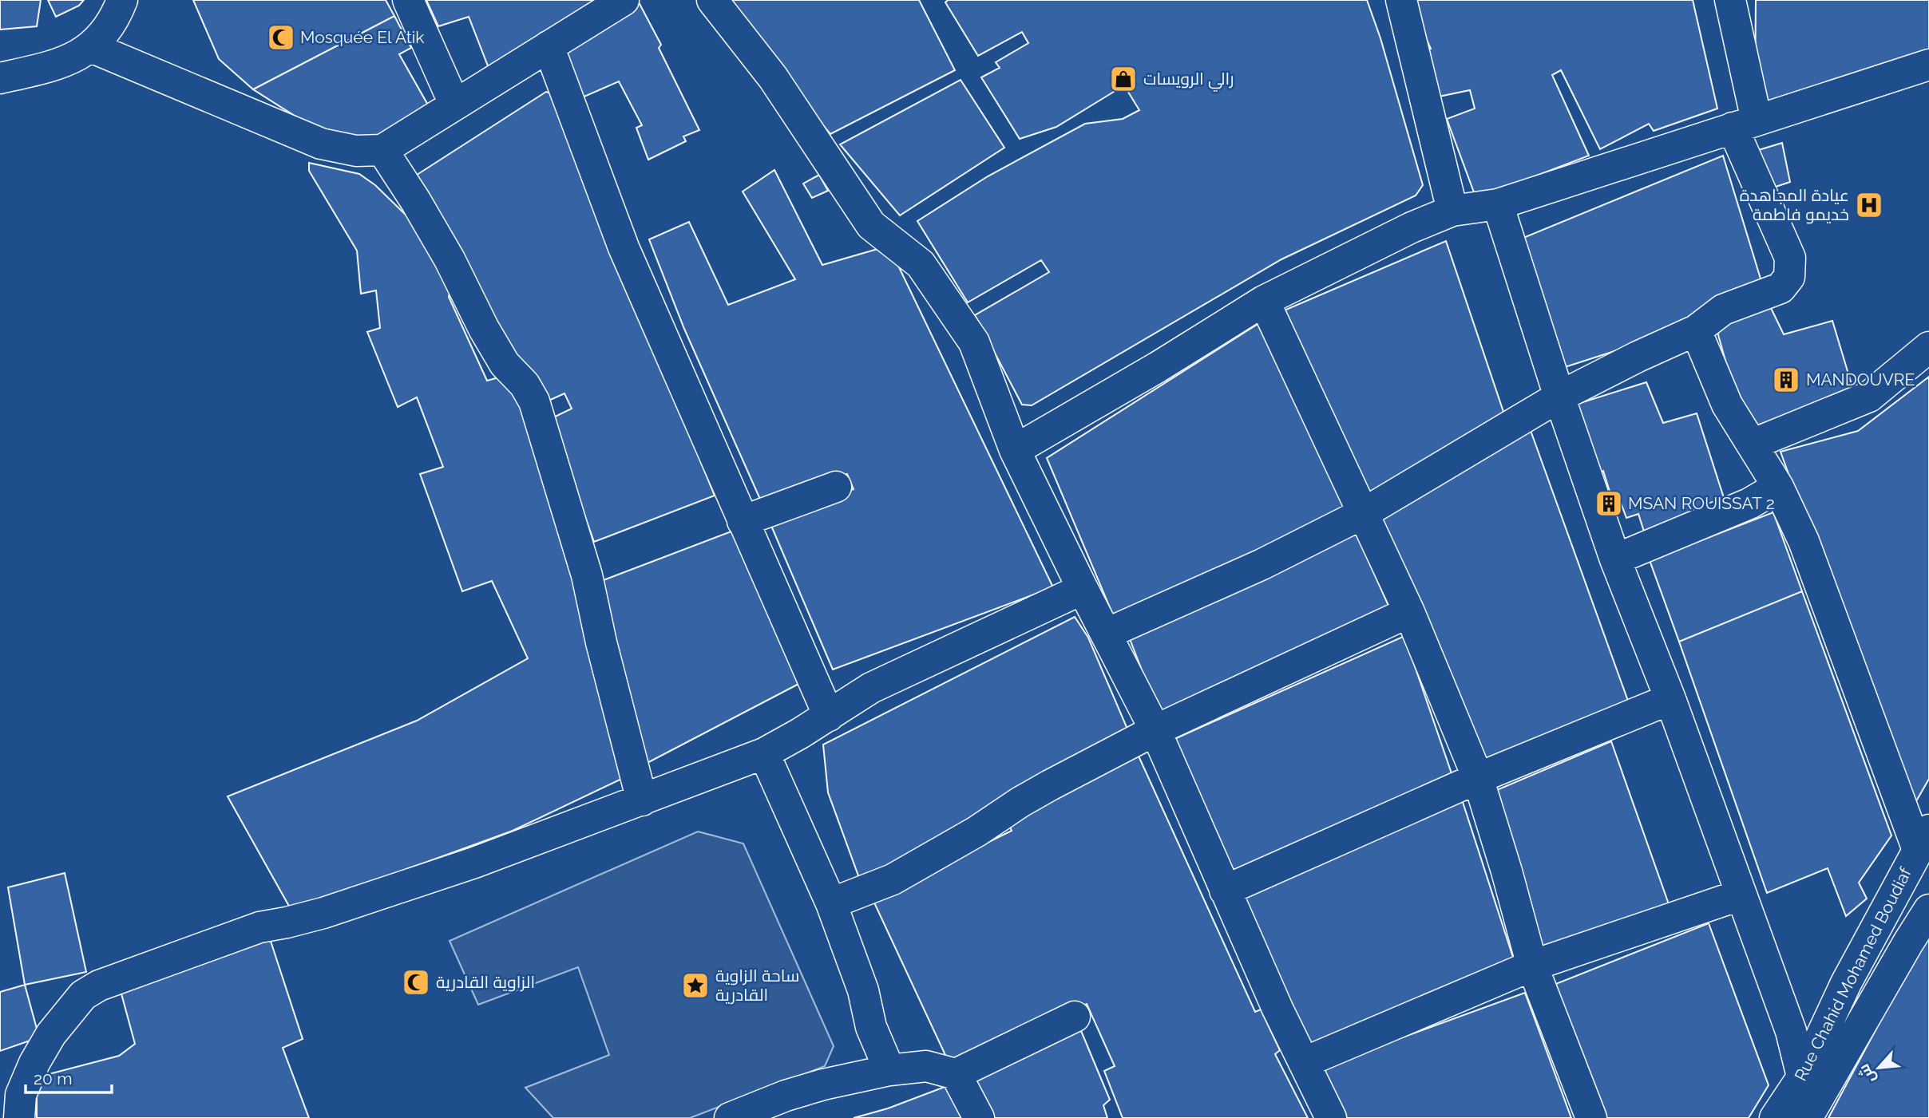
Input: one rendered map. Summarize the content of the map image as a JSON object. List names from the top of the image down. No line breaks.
{"streets":{"street":["Rue Chahid Mohamed Boudiaf"]},"places":{"mosque":["Mosquée El Atik","الزاوية القادرية"],"shop":["رالي الرويسات"],"hospital":["عيادة المجاهدة خديمو فاطمة"],"building":["MANDOUVRE","MSAN ROUISSAT 2"],"place":["ساحة الزاوية القادرية"]},"scale_bar":"20 m","north":"bottom left"}
